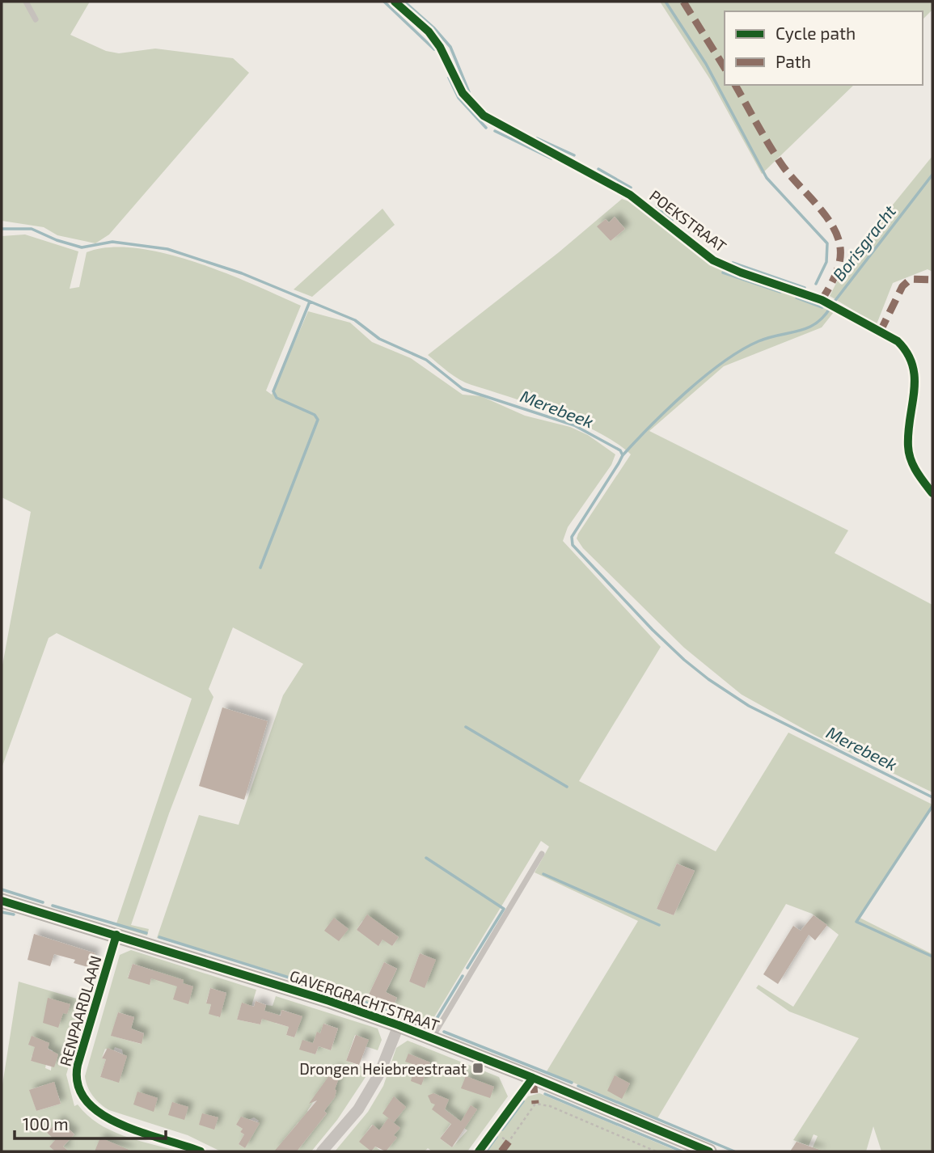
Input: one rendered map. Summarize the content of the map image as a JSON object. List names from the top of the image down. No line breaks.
{"streets":{"street":["POEKSTRAAT","GAVERGRACHTSTRAAT","RENPAARDLAAN"]},"crossings":[["GAVERGRACHTSTRAAT","RENPAARDLAAN"]],"water":["Borisgracht","Merebeek"],"places":{"transit":["Drongen Heiebreestraat"]},"legend":["Cycle path","Path"],"scale_bar":"100 m"}
